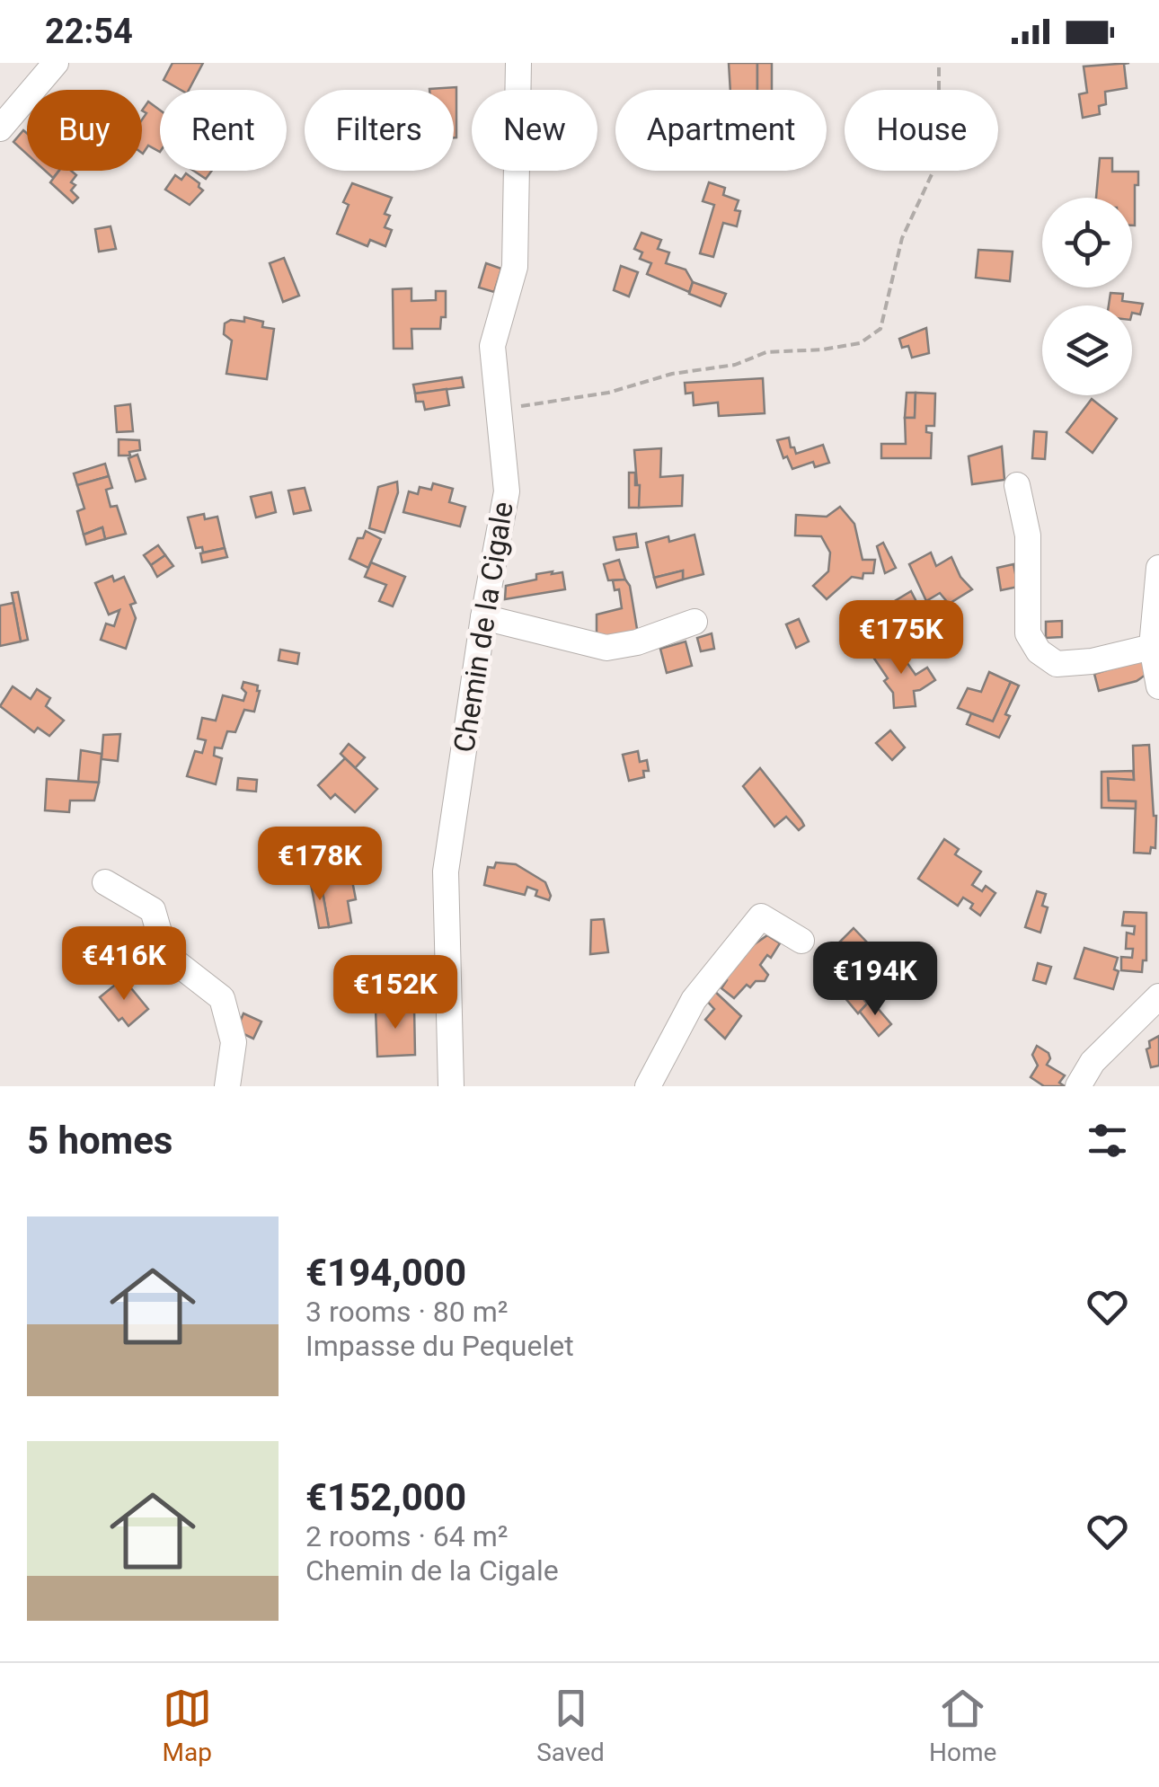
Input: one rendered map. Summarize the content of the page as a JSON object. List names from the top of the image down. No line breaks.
{"streets":{"street":["Chemin de la Cigale"]},"page":{"status":"22:54","chip":["Buy","Rent","Filters","New","Apartment","House"],"price":["€175K","€178K","€416K","€194K","€152K"],"heading":"5 homes","list":[{"name":"€194,000","note":"3 rooms · 80 m² · Impasse du Pequelet"},{"name":"€152,000","note":"2 rooms · 64 m² · Chemin de la Cigale"}],"tabs":["Map","Saved","Home"]}}
